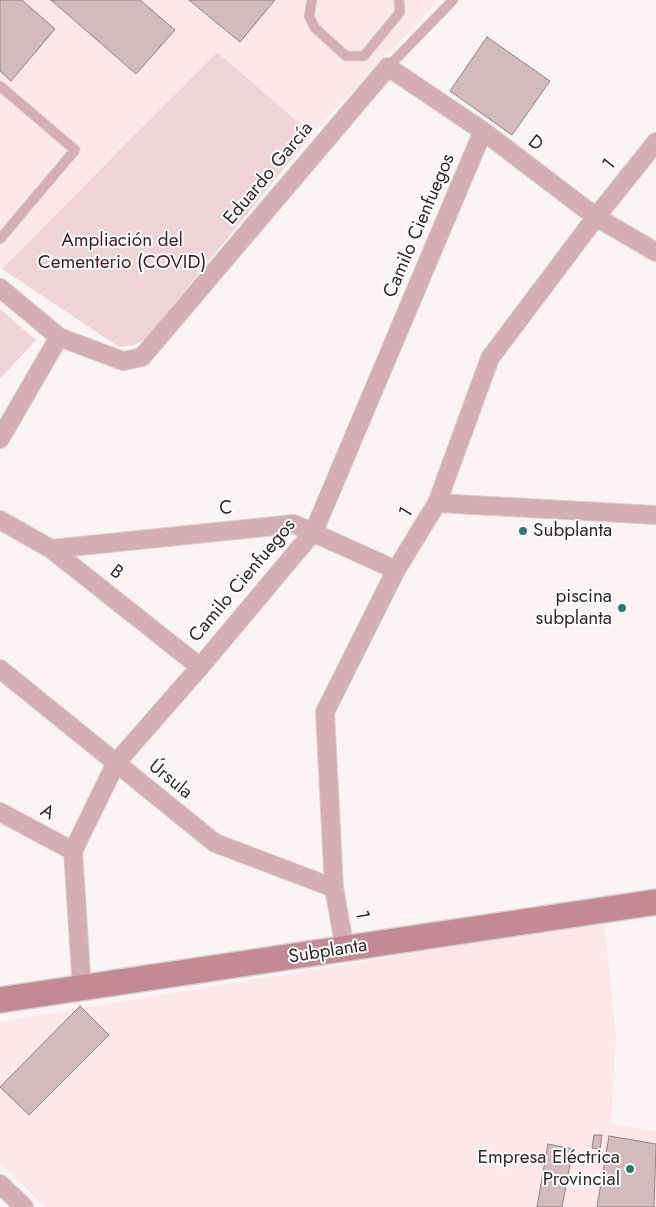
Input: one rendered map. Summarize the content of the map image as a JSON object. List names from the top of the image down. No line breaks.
{"streets":{"street":["D","1","Eduardo García","Camilo Cienfuegos","C","B","Úrsula","A","Subplanta"]},"crossings":[["D","1"],["D","Eduardo García"],["D","Camilo Cienfuegos"],["1","C"],["1","Úrsula"],["1","Subplanta"],["Camilo Cienfuegos","C"],["Camilo Cienfuegos","B"],["Camilo Cienfuegos","Úrsula"],["Camilo Cienfuegos","A"],["Camilo Cienfuegos","Subplanta"],["C","B"]],"parks":["Ampliación del Cementerio (COVID)"],"places":["Subplanta","piscina subplanta","Empresa Eléctrica Provincial"]}
